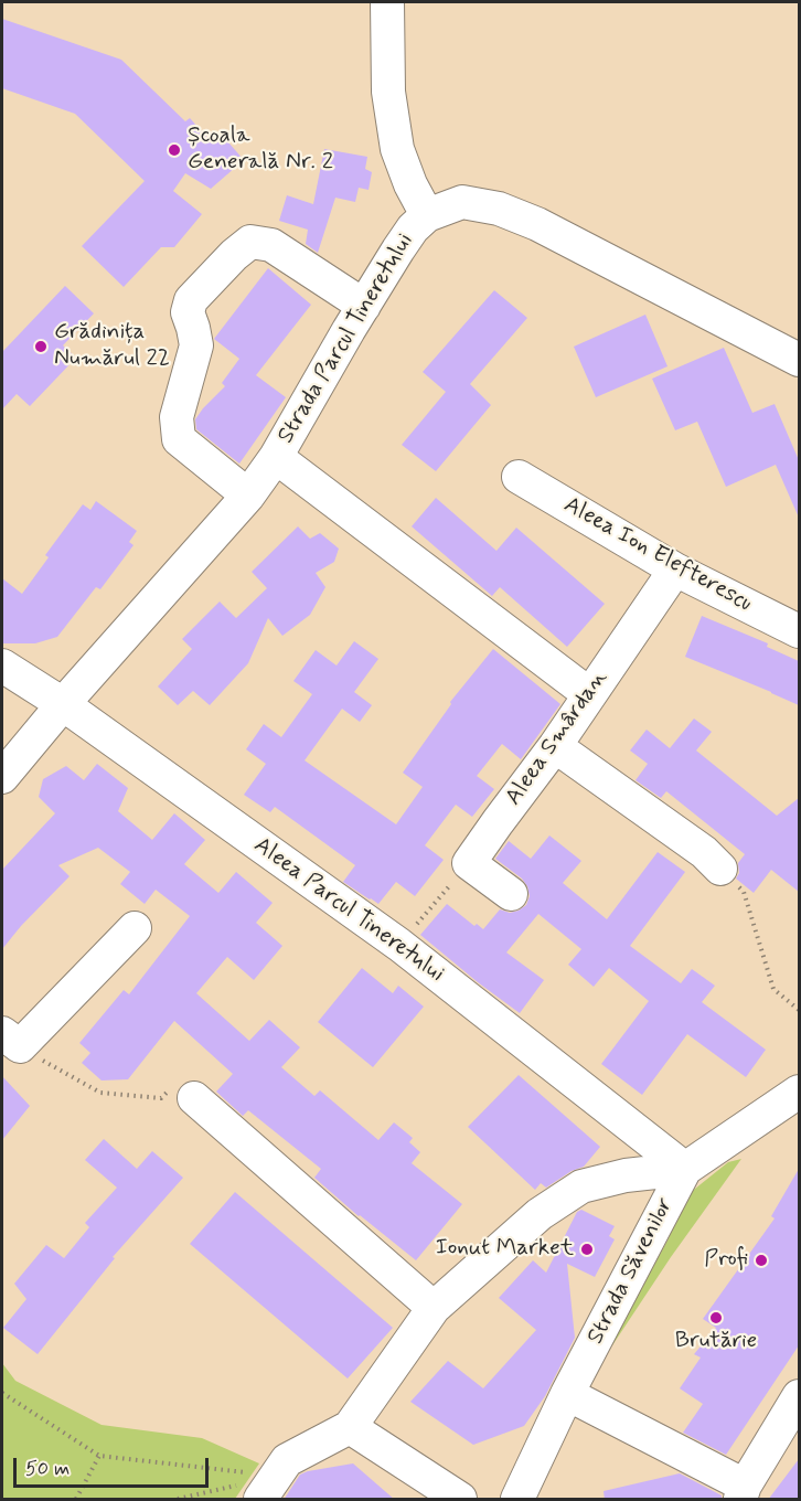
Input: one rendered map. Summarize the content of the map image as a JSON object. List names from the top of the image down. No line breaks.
{"streets":{"street":["Strada Parcul Tineretului","Aleea Ion Elefterescu","Aleea Smârdan","Aleea Parcul Tineretului","Strada Săvenilor"]},"crossings":[["Strada Parcul Tineretului","Aleea Parcul Tineretului"],["Aleea Ion Elefterescu","Aleea Smârdan"],["Aleea Parcul Tineretului","Strada Săvenilor"]],"places":["Școala Generală Nr. 2","Grădinița Numărul 22","Ionut Market","Profi","Brutărie"],"scale_bar":"50 m"}
